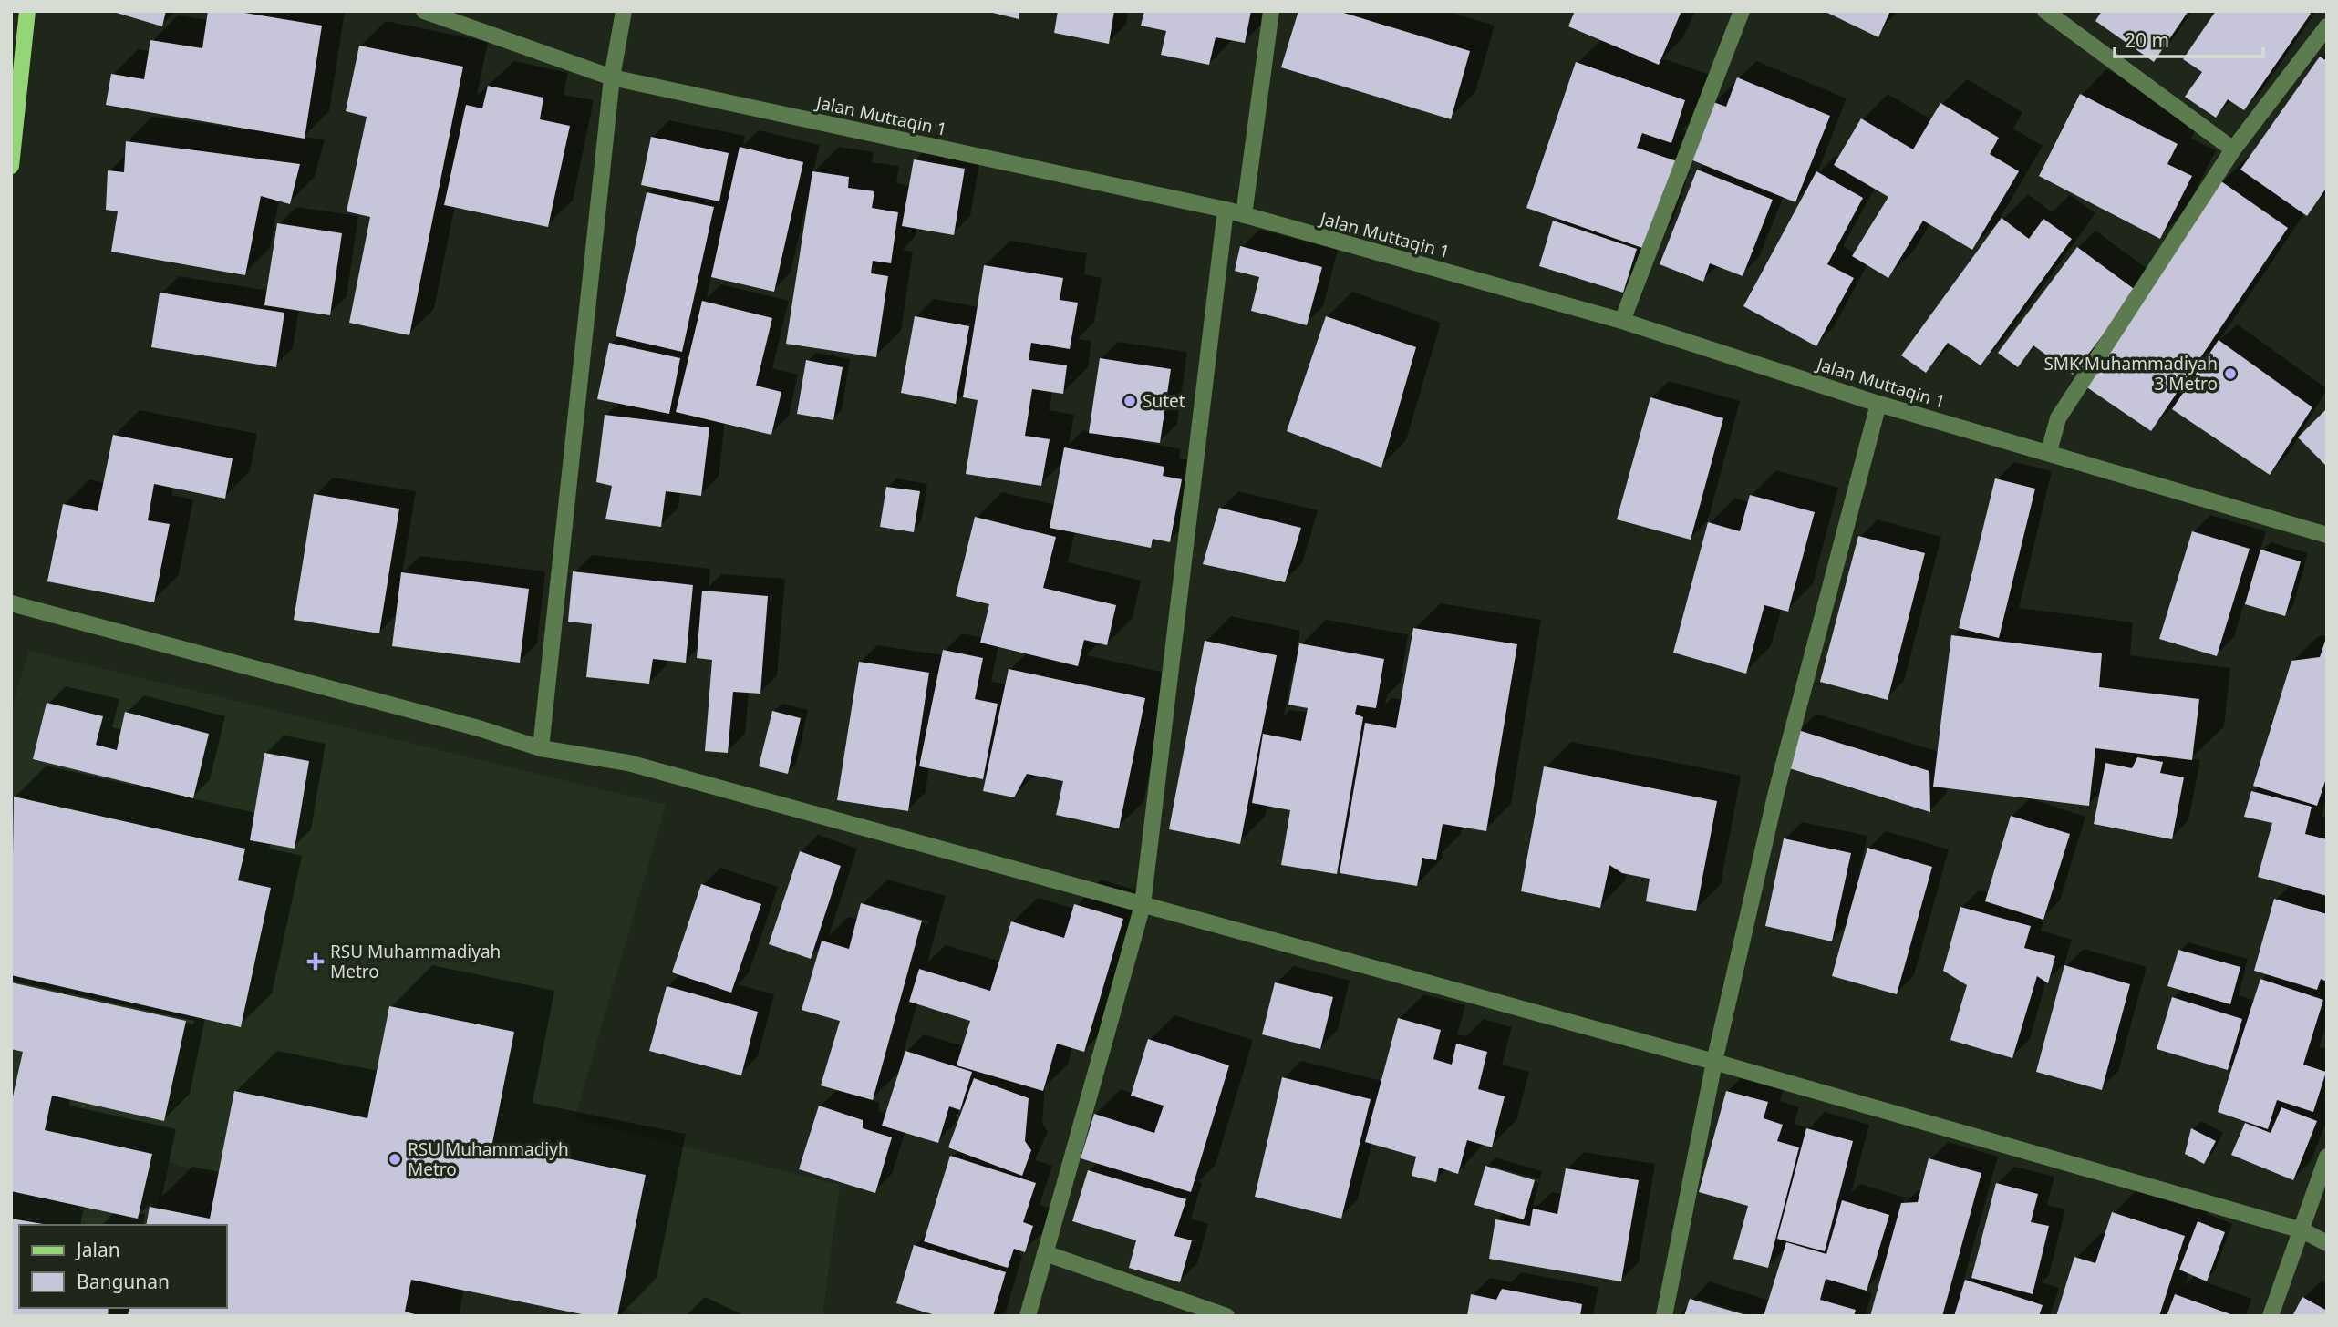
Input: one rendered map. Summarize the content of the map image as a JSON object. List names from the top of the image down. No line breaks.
{"streets":{"street":["Jalan Muttaqin 1"]},"places":{"other":["SMK Muhammadiyah 3 Metro","Sutet","RSU Muhammadiyh Metro"],"health":["RSU Muhammadiyah Metro"]},"legend":["Jalan","Bangunan"],"scale_bar":"20 m"}
